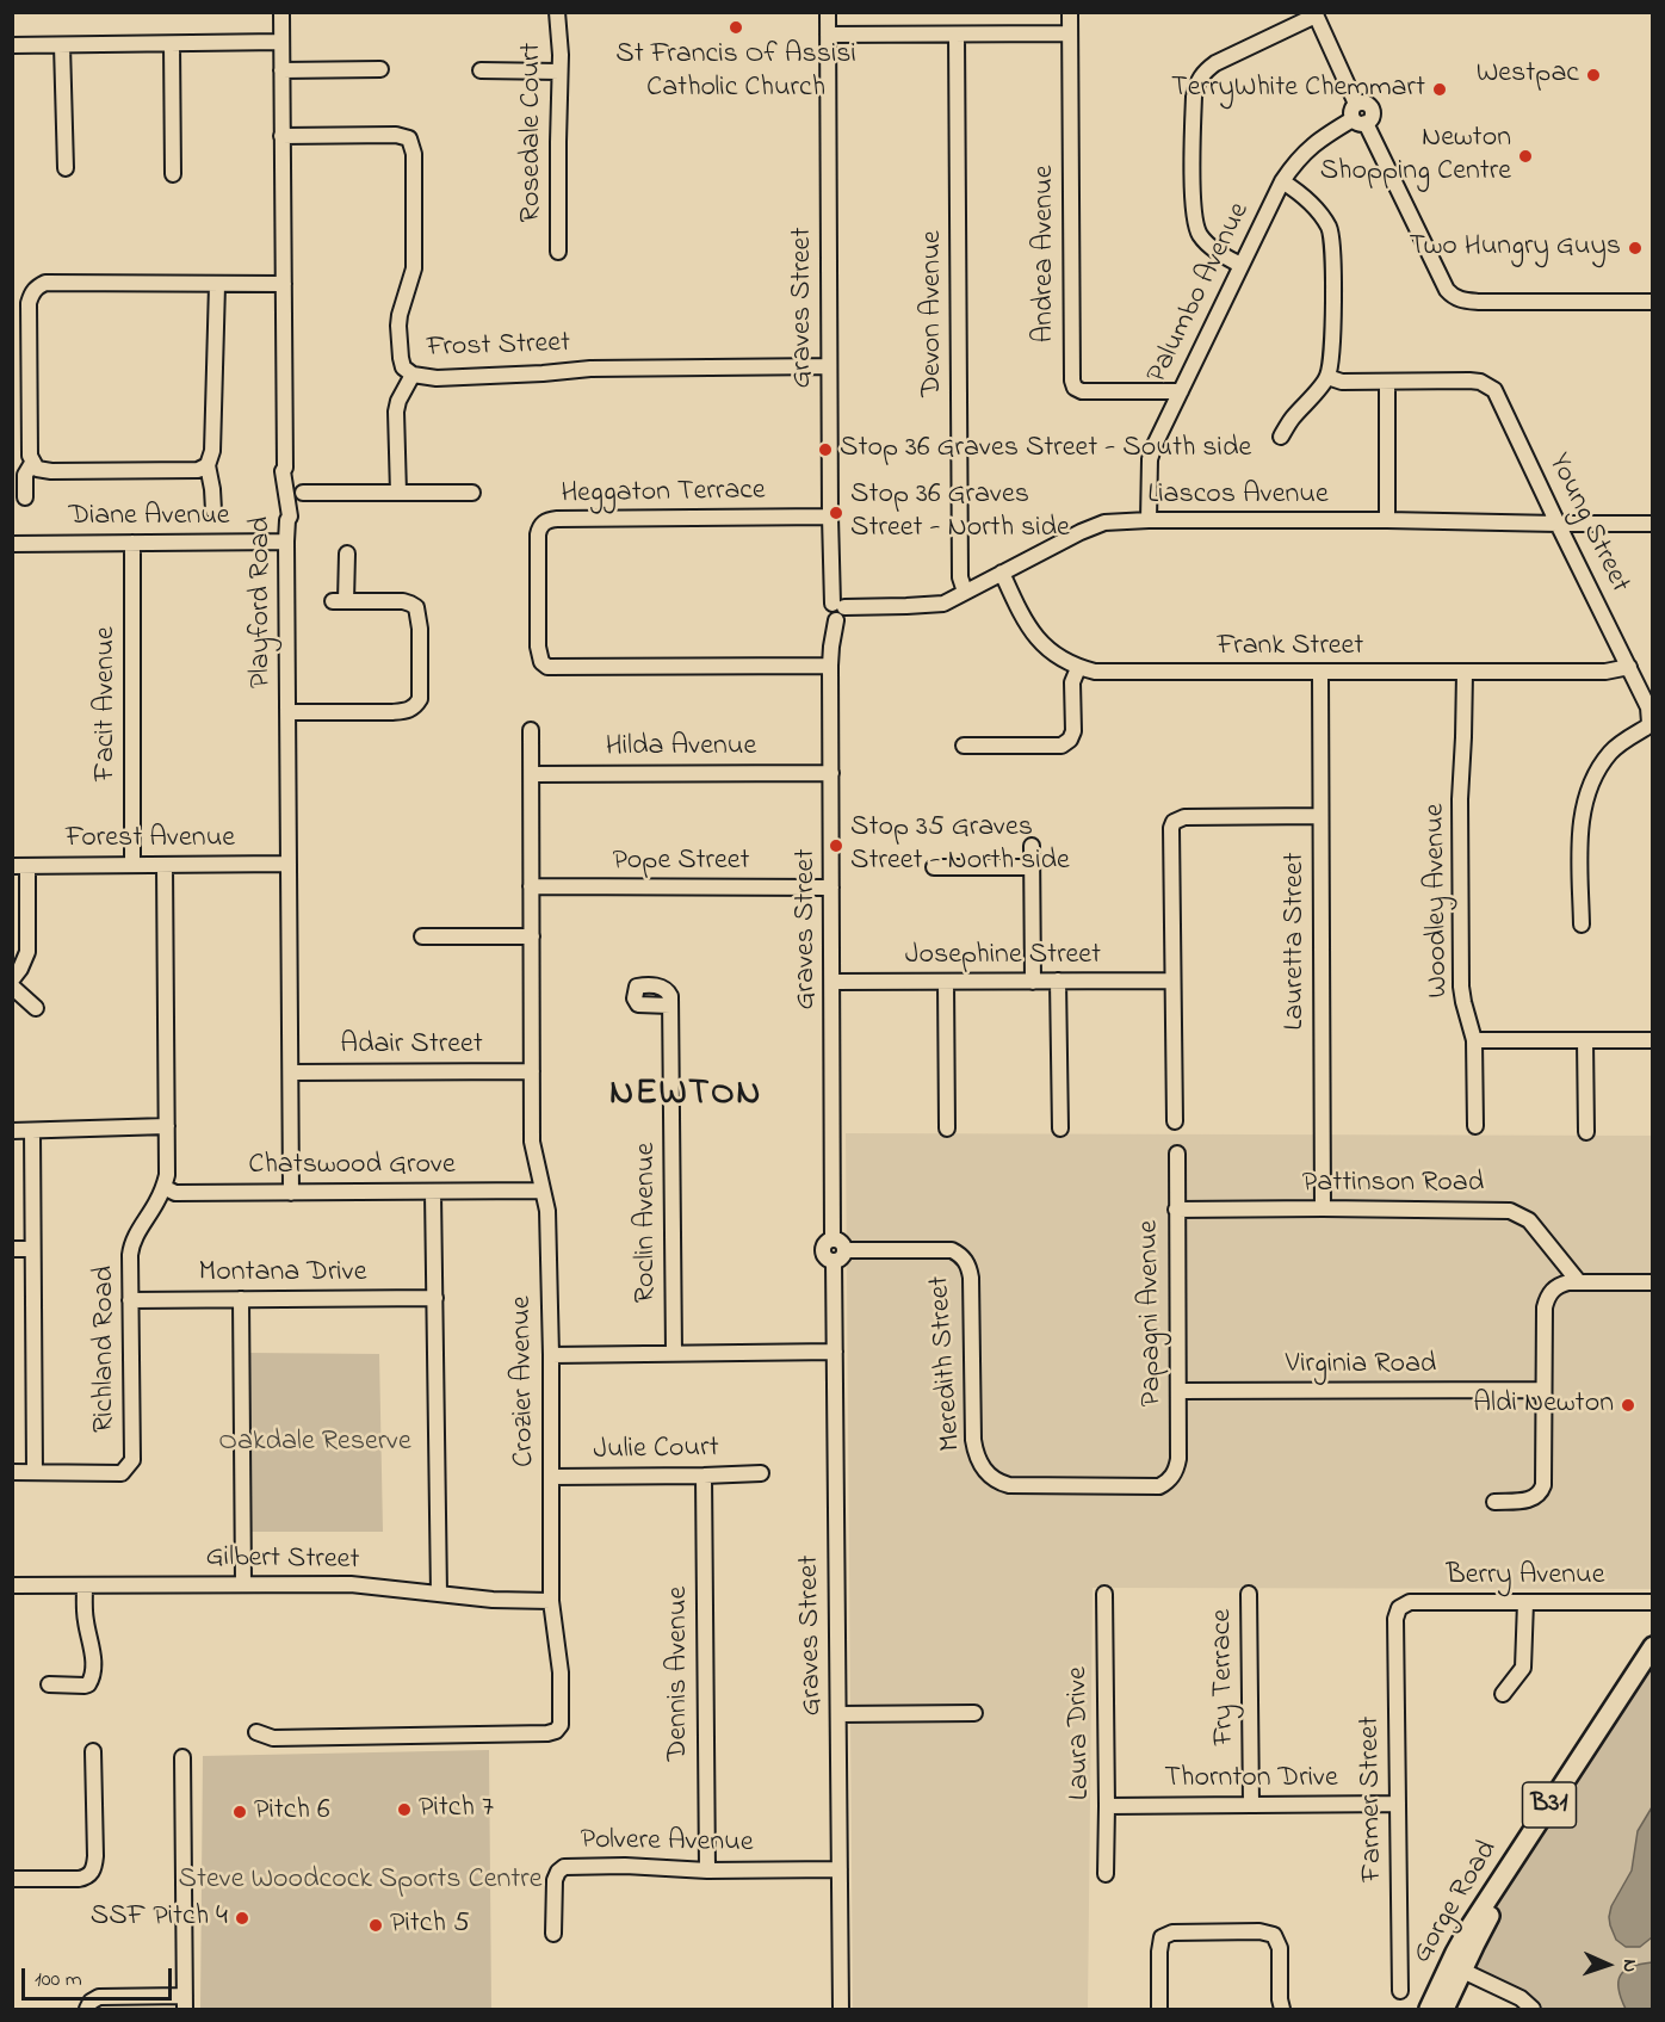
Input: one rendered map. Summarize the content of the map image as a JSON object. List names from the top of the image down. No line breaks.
{"streets":{"main road":["B31","Gorge Road"],"street":["Rosedale Court","Andrea Avenue","Palumbo Avenue","Graves Street","Devon Avenue","Frost Street","Heggaton Terrace","Liascos Avenue","Diane Avenue","Young Street","Playford Road","Frank Street","Facit Avenue","Hilda Avenue","Forest Avenue","Pope Street","Woodley Avenue","Lauretta Street","Josephine Street","Adair Street","Chatswood Grove","Pattinson Road","Roclin Avenue","Montana Drive","Papagni Avenue","Richland Road","Meredith Street","Virginia Road","Crozier Avenue","Julie Court","Gilbert Street","Berry Avenue","Dennis Avenue","Fry Terrace","Laura Drive","Thornton Drive","Farmer Street","Polvere Avenue"]},"crossings":[["Andrea Avenue","Palumbo Avenue"],["Palumbo Avenue","Liascos Avenue"],["Graves Street","Frost Street"],["Graves Street","Heggaton Terrace"],["Graves Street","Liascos Avenue"],["Graves Street","Hilda Avenue"],["Graves Street","Pope Street"],["Graves Street","Josephine Street"],["Graves Street","Meredith Street"],["Graves Street","Polvere Avenue"],["Devon Avenue","Liascos Avenue"],["Frost Street","Playford Road"],["Liascos Avenue","Young Street"],["Liascos Avenue","Frank Street"],["Diane Avenue","Playford Road"],["Diane Avenue","Facit Avenue"],["Young Street","Frank Street"],["Playford Road","Forest Avenue"],["Playford Road","Adair Street"],["Playford Road","Chatswood Grove"],["Frank Street","Woodley Avenue"],["Frank Street","Lauretta Street"],["Facit Avenue","Forest Avenue"],["Hilda Avenue","Crozier Avenue"],["Forest Avenue","Richland Road"],["Pope Street","Crozier Avenue"],["Lauretta Street","Pattinson Road"],["Adair Street","Crozier Avenue"],["Chatswood Grove","Richland Road"],["Chatswood Grove","Crozier Avenue"],["Pattinson Road","Papagni Avenue"],["Montana Drive","Richland Road"],["Papagni Avenue","Meredith Street"],["Papagni Avenue","Virginia Road"],["Crozier Avenue","Julie Court"],["Crozier Avenue","Gilbert Street"],["Julie Court","Dennis Avenue"],["Berry Avenue","Farmer Street"],["Dennis Avenue","Polvere Avenue"],["Fry Terrace","Thornton Drive"],["Laura Drive","Thornton Drive"],["Thornton Drive","Farmer Street"]],"districts":["NEWTON"],"parks":["Oakdale Reserve","Steve Woodcock Sports Centre"],"places":["St Francis Of Assisi Catholic Church","Westpac","TerryWhite Chemmart","Newton Shopping Centre","Two Hungry Guys","Stop 36 Graves Street - South side","Stop 36 Graves Street - North side","Stop 35 Graves Street - North side","Aldi Newton","Pitch 7","Pitch 6","SSF Pitch 4","Pitch 5"],"scale_bar":"100 m","north":"right"}
